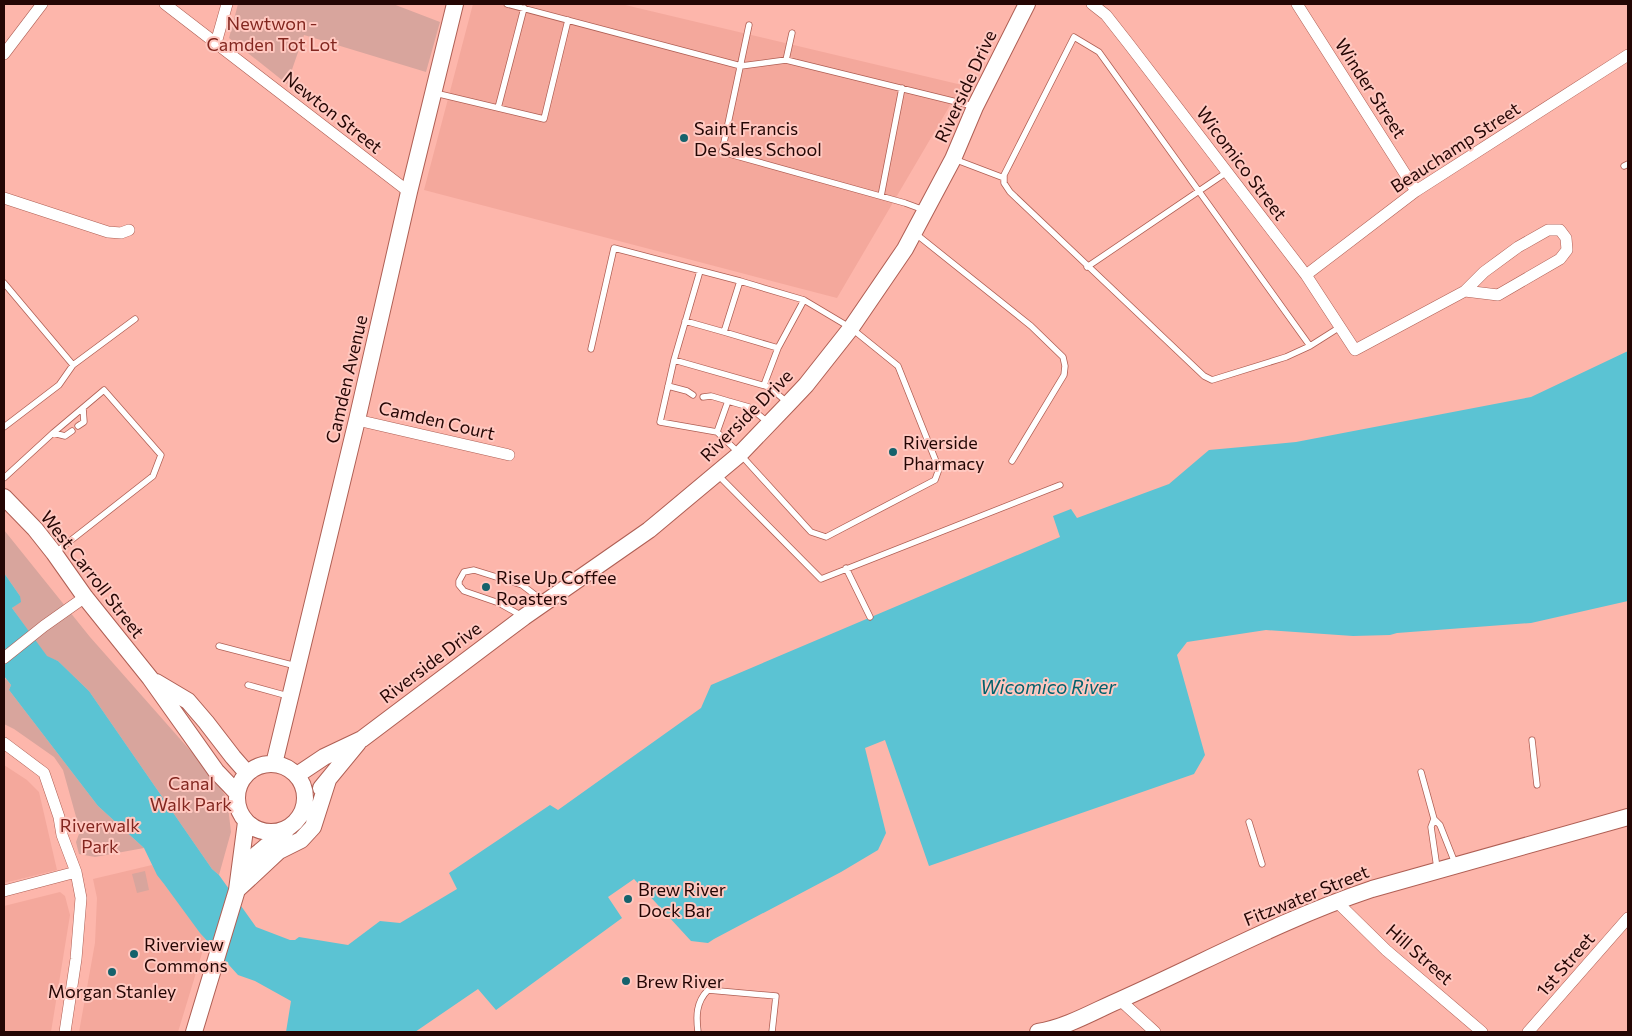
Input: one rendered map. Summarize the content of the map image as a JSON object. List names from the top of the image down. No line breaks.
{"streets":{"street":["Riverside Drive","Winder Street","Newton Street","Beauchamp Street","Wicomico Street","Camden Avenue","Camden Court","West Carroll Street","Fitzwater Street","Hill Street","1st Street"]},"crossings":[["Riverside Drive","Camden Avenue"],["Riverside Drive","West Carroll Street"],["Winder Street","Beauchamp Street"],["Newton Street","Camden Avenue"],["Beauchamp Street","Wicomico Street"],["Camden Avenue","Camden Court"],["Camden Avenue","West Carroll Street"],["Fitzwater Street","Hill Street"]],"water":["Wicomico River"],"parks":["Newtwon - Camden Tot Lot","Canal Walk Park","Riverwalk Park"],"places":["Saint Francis De Sales School","Riverside Pharmacy","Rise Up Coffee Roasters","Brew River Dock Bar","Riverview Commons","Morgan Stanley","Brew River"]}
